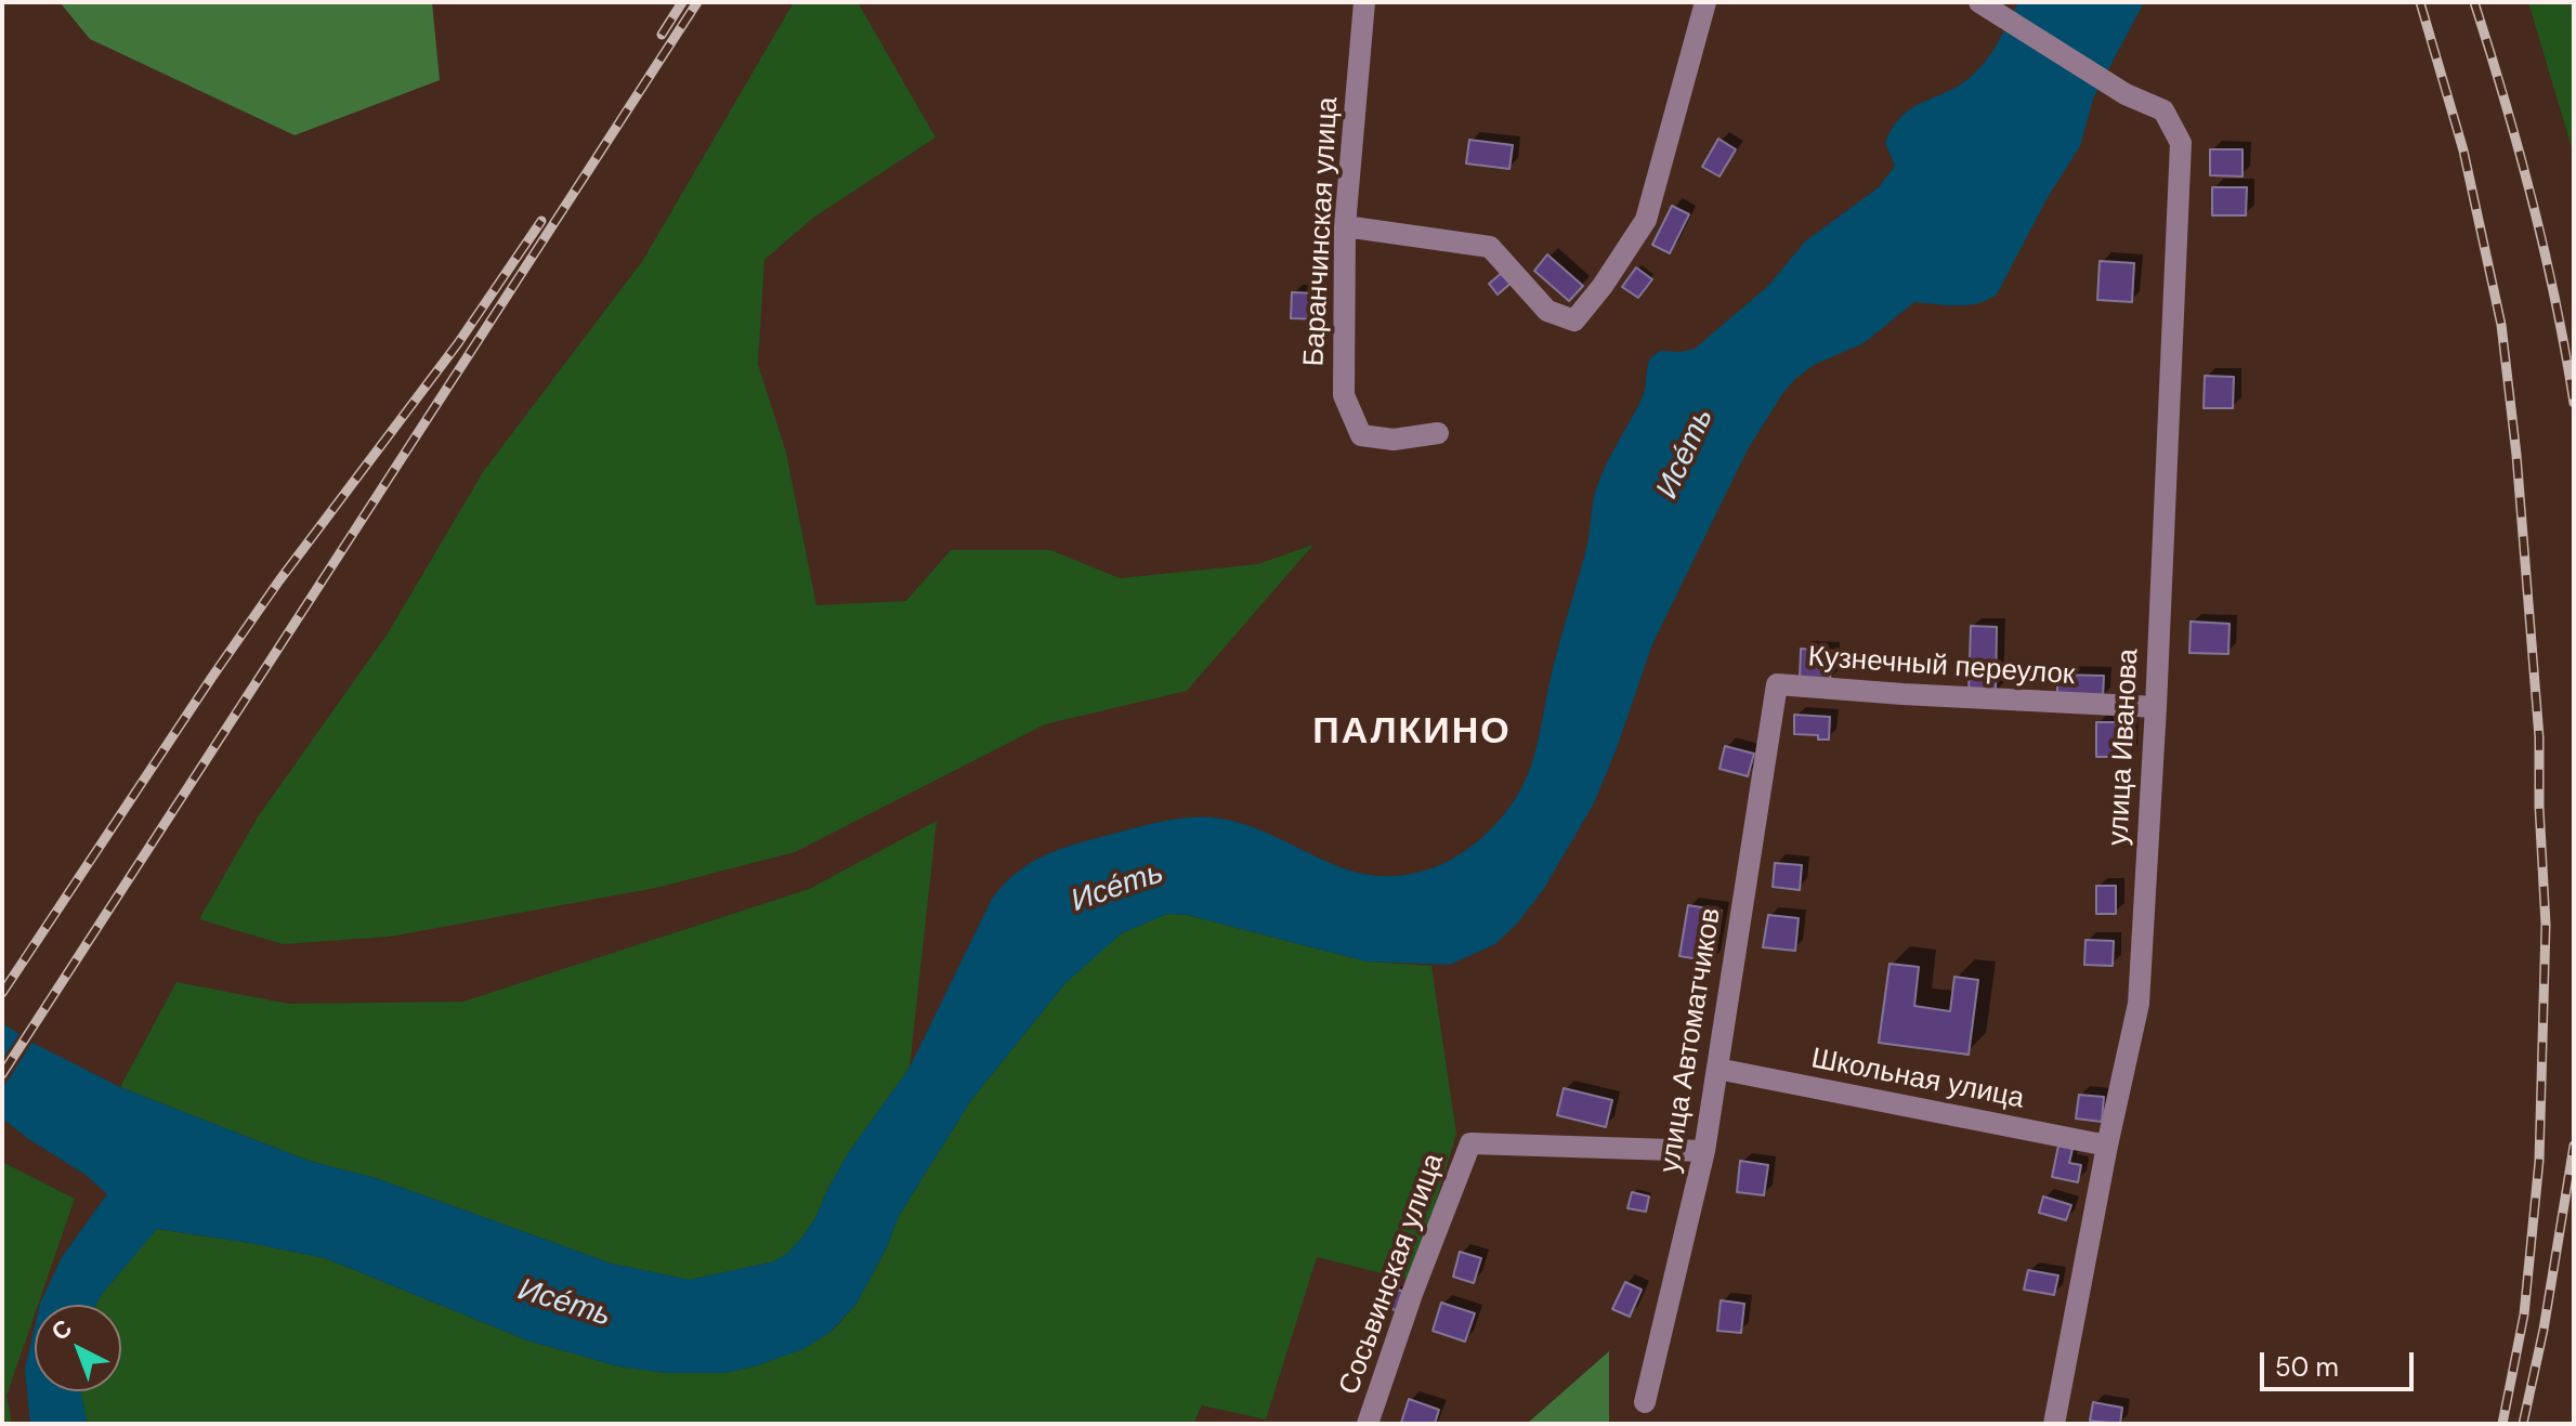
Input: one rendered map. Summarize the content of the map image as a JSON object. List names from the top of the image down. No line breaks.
{"streets":{"street":["Баранчинская улица","Кузнечный переулок","улица Иванова","улица Автоматчиков","Школьная улица","Сосьвинская улица"]},"crossings":[["Кузнечный переулок","улица Иванова"],["Кузнечный переулок","улица Автоматчиков"],["улица Иванова","Школьная улица"],["улица Автоматчиков","Школьная улица"],["улица Автоматчиков","Сосьвинская улица"]],"districts":["ПАЛКИНО"],"water":["Исе́ть"],"scale_bar":"50 m","north":"top left"}
